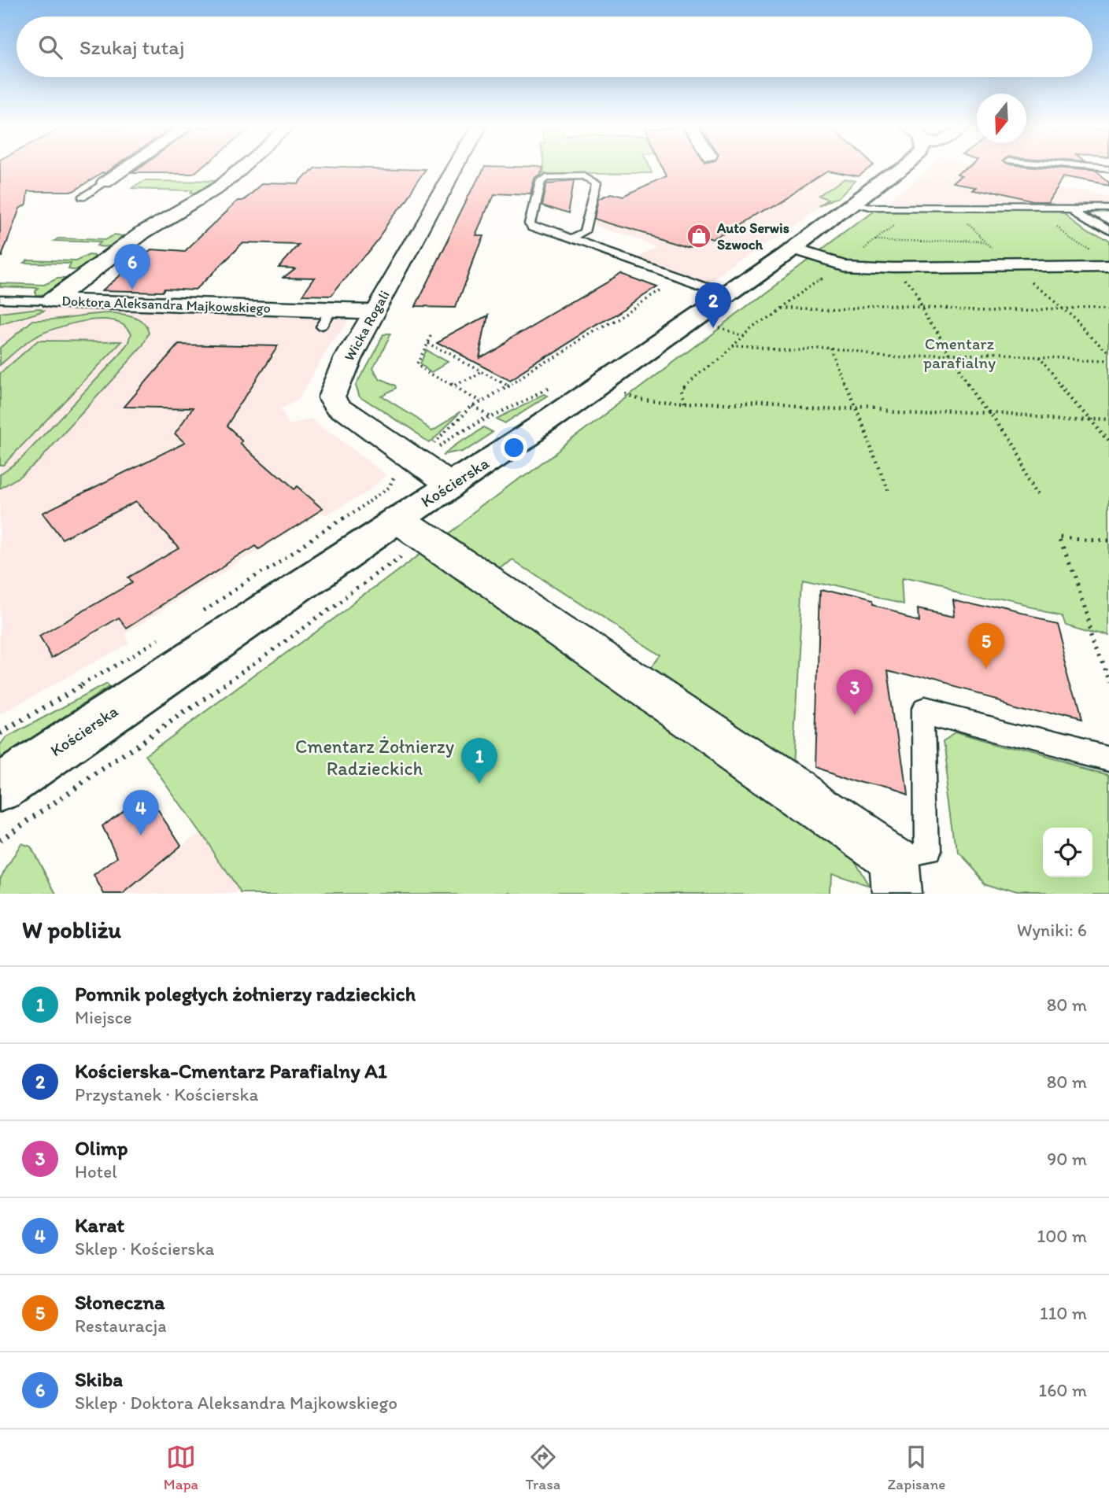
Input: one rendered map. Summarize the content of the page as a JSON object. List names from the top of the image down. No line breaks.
{"streets":{"main road":["Kościerska"],"street":["Doktora Aleksandra Majkowskiego","Wicka Rogali"]},"crossings":[["Doktora Aleksandra Majkowskiego","Wicka Rogali"],["Wicka Rogali","Kościerska"]],"parks":["Cmentarz parafialny","Cmentarz Żołnierzy Radzieckich"],"places":{"shop":["Auto Serwis Szwoch"]},"north":"bottom","page":{"search":"Szukaj tutaj","pins":["6","2","5","3","1","4"],"heading":["W pobliżu","Wyniki: 6"],"list":[{"mark":"1","name":"Pomnik poległych żołnierzy radzieckich","note":"Miejsce","value":"80 m"},{"mark":"2","name":"Kościerska-Cmentarz Parafialny A1","note":"Przystanek · Kościerska","value":"80 m"},{"mark":"3","name":"Olimp","note":"Hotel","value":"90 m"},{"mark":"4","name":"Karat","note":"Sklep · Kościerska","value":"100 m"},{"mark":"5","name":"Słoneczna","note":"Restauracja","value":"110 m"},{"mark":"6","name":"Skiba","note":"Sklep · Doktora Aleksandra Majkowskiego","value":"160 m"}],"nav":["Mapa","Trasa","Zapisane"]}}
